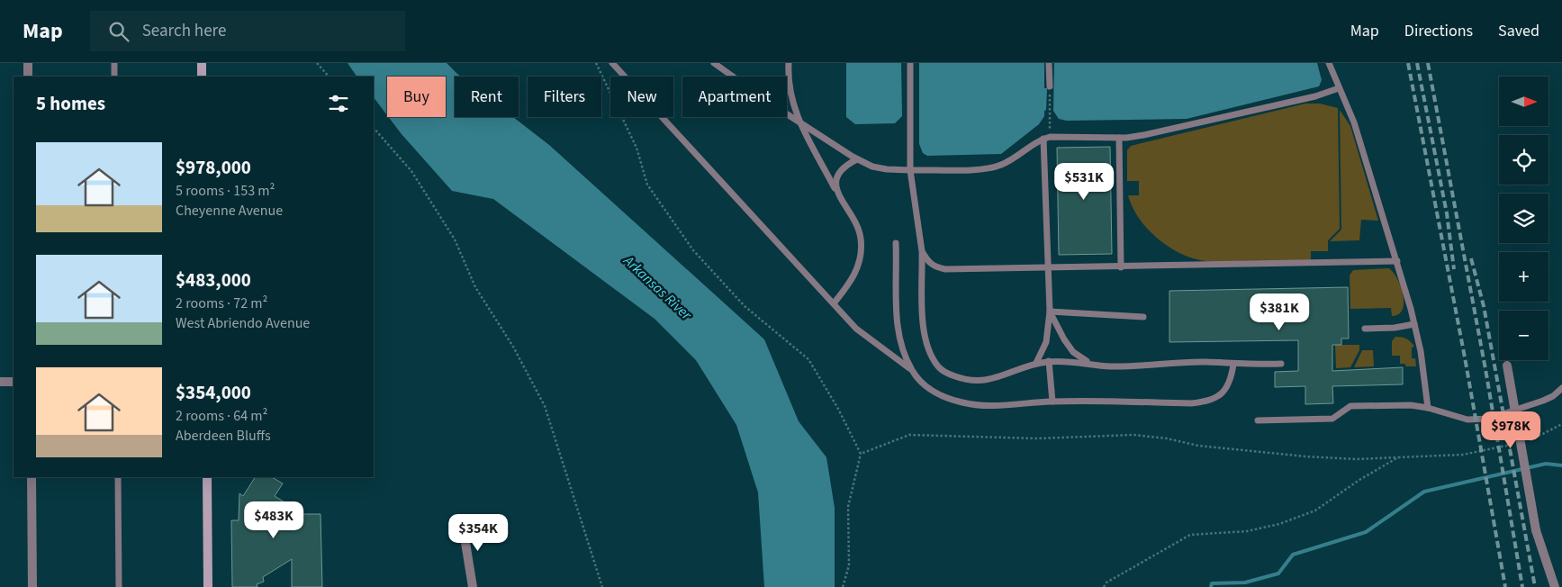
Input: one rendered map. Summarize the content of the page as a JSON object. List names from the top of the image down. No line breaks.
{"water":["Arkansas River"],"north":"right","page":{"header":"Map","search":"Search here","nav":["Map","Directions","Saved"],"map_buttons":["+","−"],"chip":["Buy","Rent","Filters","New","Apartment"],"heading":"5 homes","list":[{"name":"$978,000","note":"5 rooms · 153 m² · Cheyenne Avenue"},{"name":"$483,000","note":"2 rooms · 72 m² · West Abriendo Avenue"},{"name":"$354,000","note":"2 rooms · 64 m² · Aberdeen Bluffs"}],"price":["$531K","$381K","$978K","$483K","$354K"]}}
